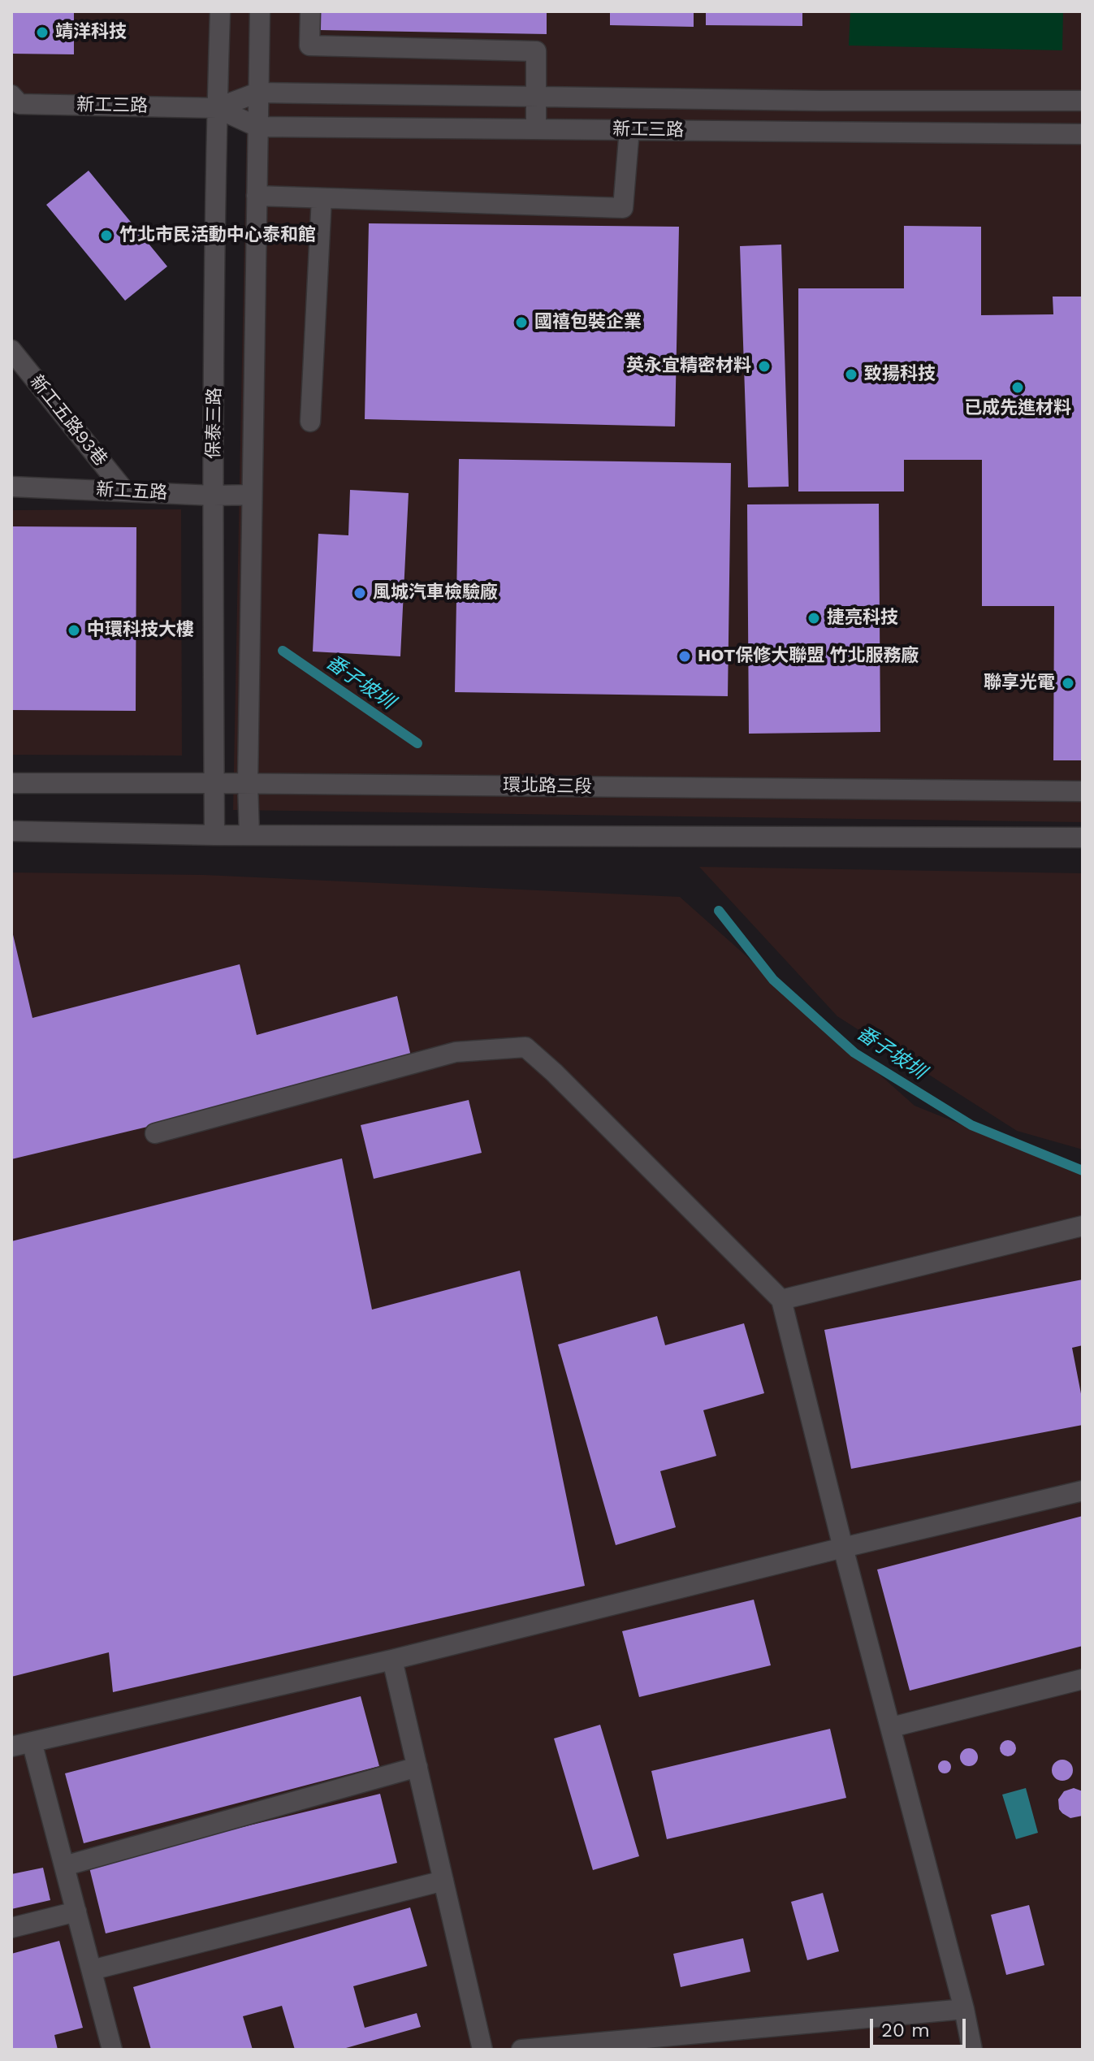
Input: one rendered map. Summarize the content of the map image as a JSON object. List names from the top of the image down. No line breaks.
{"streets":{"street":["新工三路","新工五路93巷","保泰三路","新工五路","環北路三段"]},"crossings":[["新工三路","保泰三路"],["新工五路93巷","新工五路"],["保泰三路","新工五路"],["保泰三路","環北路三段"]],"water":["番子坡圳"],"places":["靖洋科技","竹北市民活動中心泰和館","國禧包裝企業","英永宜精密材料","致揚科技","已成先進材料","風城汽車檢驗廠","捷亮科技","中環科技大樓","HOT保修大聯盟 竹北服務廠","聯享光電"],"scale_bar":"20 m"}
